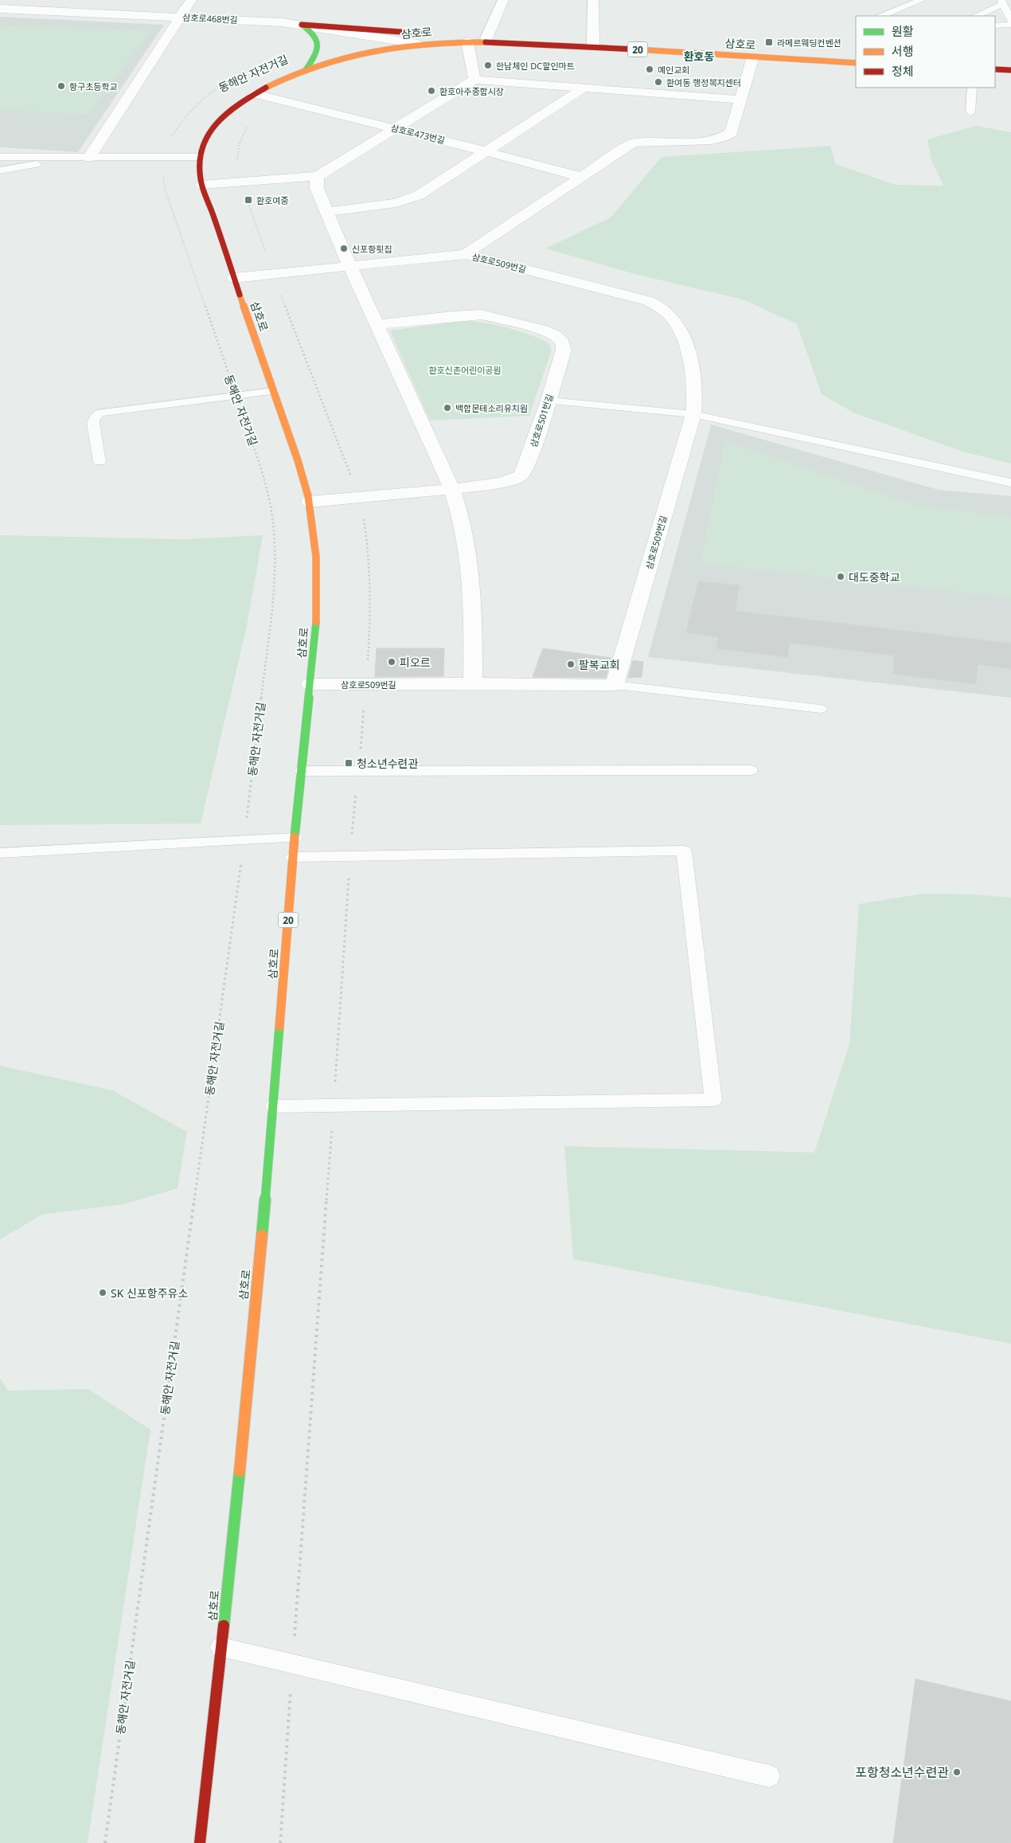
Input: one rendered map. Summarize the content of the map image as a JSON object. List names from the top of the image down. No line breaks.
{"streets":{"main road":["삼호로","20"],"street":["삼호로468번길","삼호로473번길","삼호로509번길","삼호로501번길"],"path":["동해안 자전거길"]},"crossings":[["삼호로468번길","삼호로"],["삼호로","삼호로473번길"],["삼호로","삼호로509번길"],["삼호로","삼호로501번길"]],"districts":["환호동"],"parks":["환호신촌어린이공원"],"places":{"transit":["라메르웨딩컨벤션","환호여중","청소년수련관"],"other":["한남체인 DC할인마트","예인교회","환여동 행정복지센터","항구초등학교","환호아주종합시장","신포항횟집","백합몬테소리유치원","대도중학교","피오르","팔복교회","SK 신포항주유소","포항청소년수련관"]},"legend":["원활","서행","정체"]}
